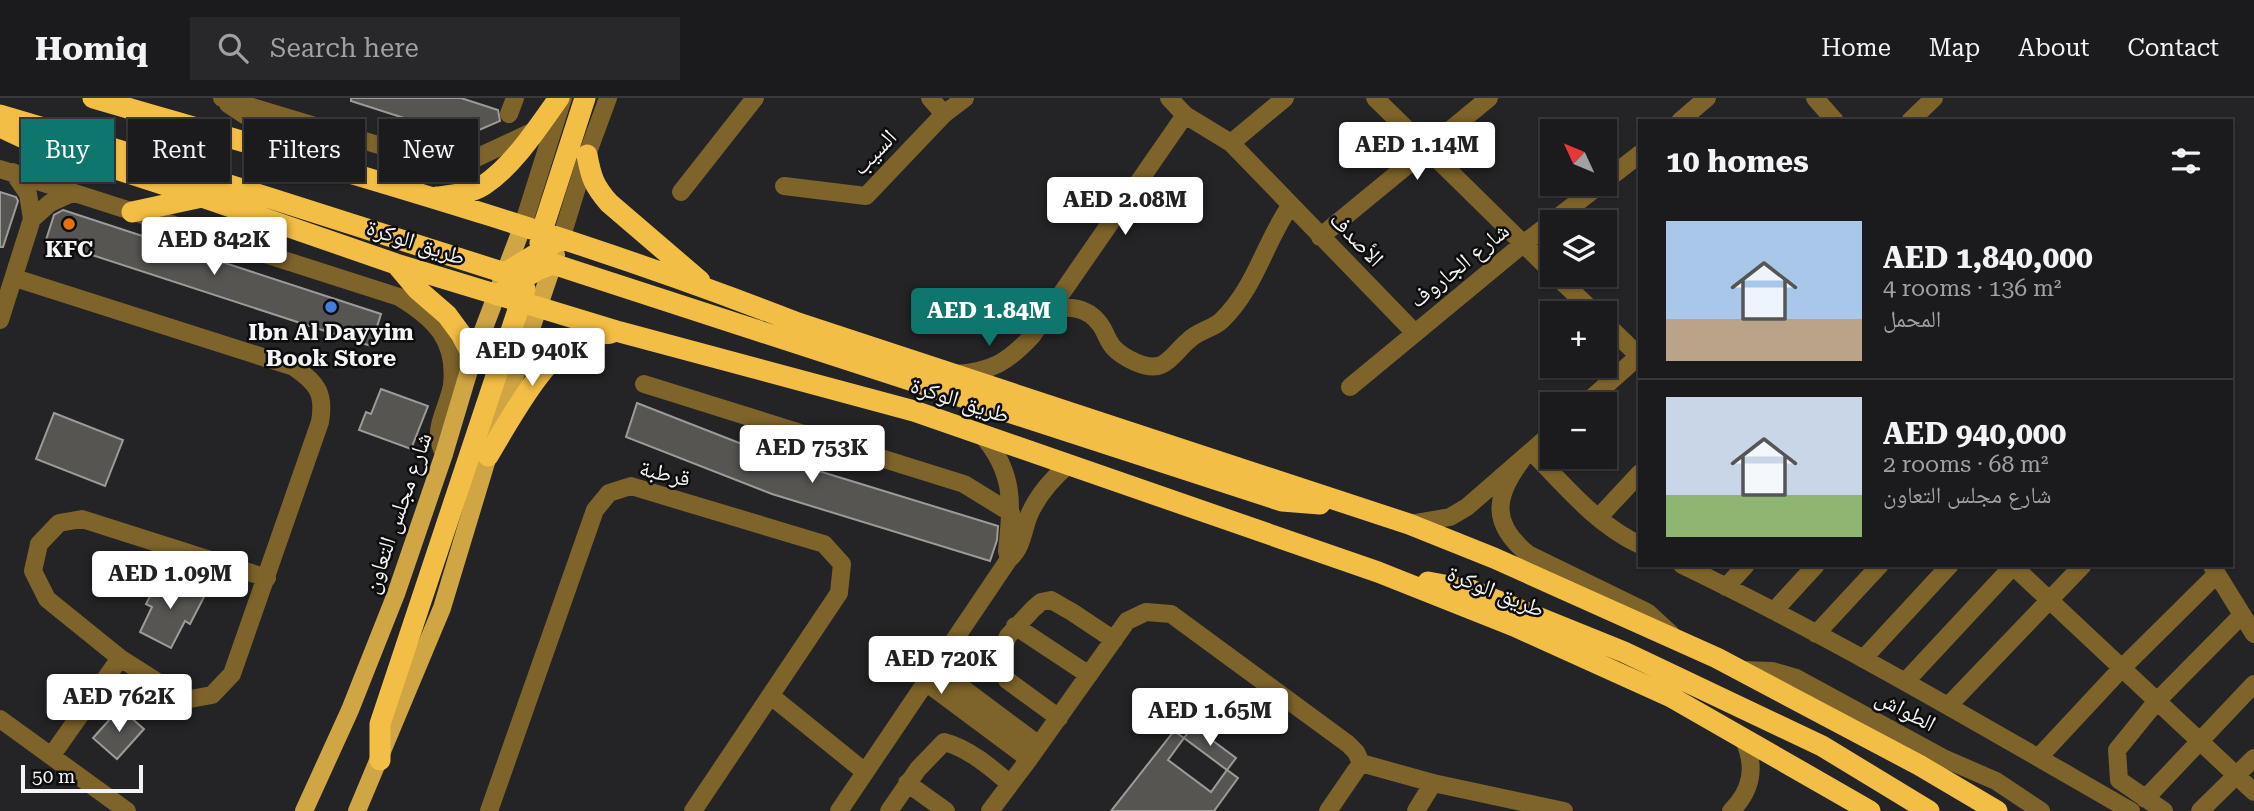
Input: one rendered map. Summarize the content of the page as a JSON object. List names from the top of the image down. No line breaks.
{"streets":{"highway":["طريق الوكرة"],"main road":["شارع مجلس التعاون"],"street":["السيب","الأصدف","شارع الجاروف","قرطبة","الطواش"]},"crossings":[["الأصدف","شارع الجاروف"],["طريق الوكرة","شارع مجلس التعاون"],["طريق الوكرة","الطواش"]],"places":["KFC","Ibn Al Dayyim Book Store"],"scale_bar":"50 m","north":"top left","page":{"header":"Homiq","search":"Search here","nav":["Home","Map","About","Contact"],"map_buttons":["+","−"],"chip":["Buy","Rent","Filters","New"],"heading":"10 homes","price":["AED 1.14M","AED 2.08M","AED 842K","AED 1.84M","AED 940K","AED 753K","AED 1.09M","AED 720K","AED 762K","AED 1.65M"],"list":[{"name":"AED 1,840,000","note":"4 rooms · 136 m² · المحمل"},{"name":"AED 940,000","note":"2 rooms · 68 m² · شارع مجلس التعاون"}],"scale":"50 m"}}
